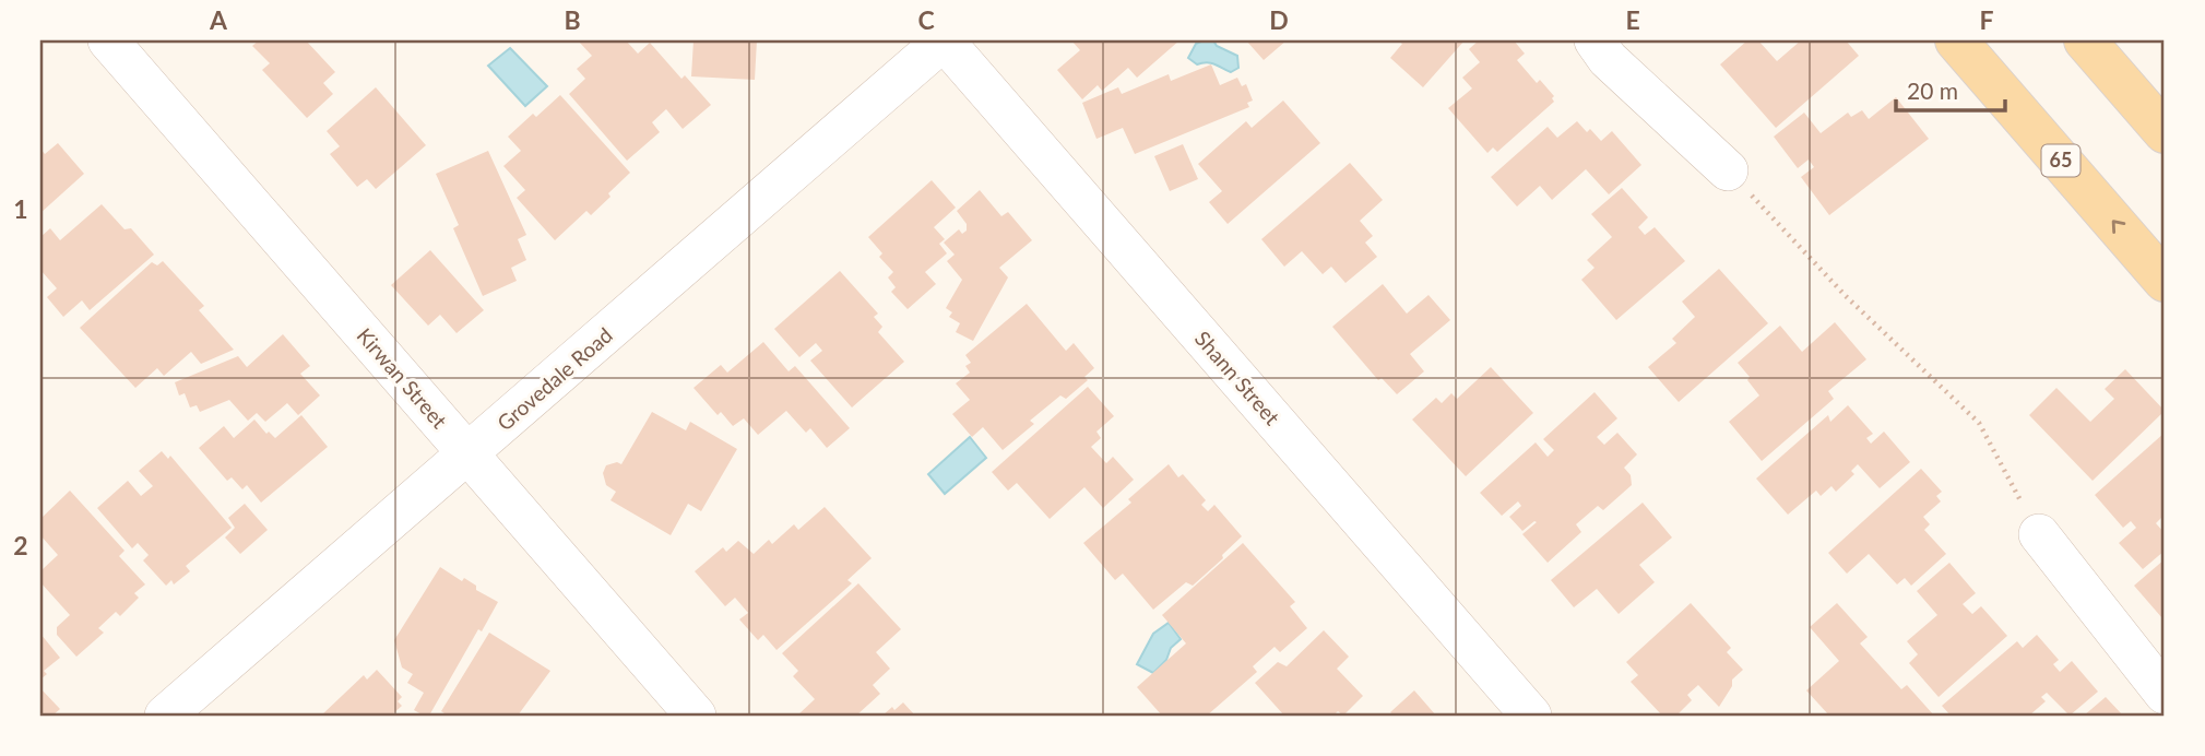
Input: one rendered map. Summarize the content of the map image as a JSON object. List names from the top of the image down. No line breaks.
{"streets":{"main road":["65"],"street":["Kirwan Street","Shann Street","Grovedale Road"]},"crossings":[["Kirwan Street","Grovedale Road"],["Shann Street","Grovedale Road"]],"scale_bar":"20 m","grid":{"columns":["A","B","C","D","E","F"],"rows":["1","2"]}}
